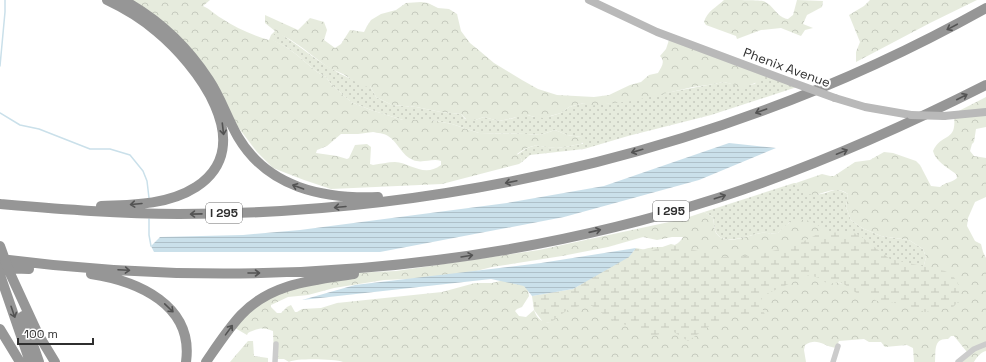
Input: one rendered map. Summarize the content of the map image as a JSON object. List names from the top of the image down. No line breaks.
{"streets":{"highway":["I 295"],"main road":["Phenix Avenue"]},"scale_bar":"100 m"}
